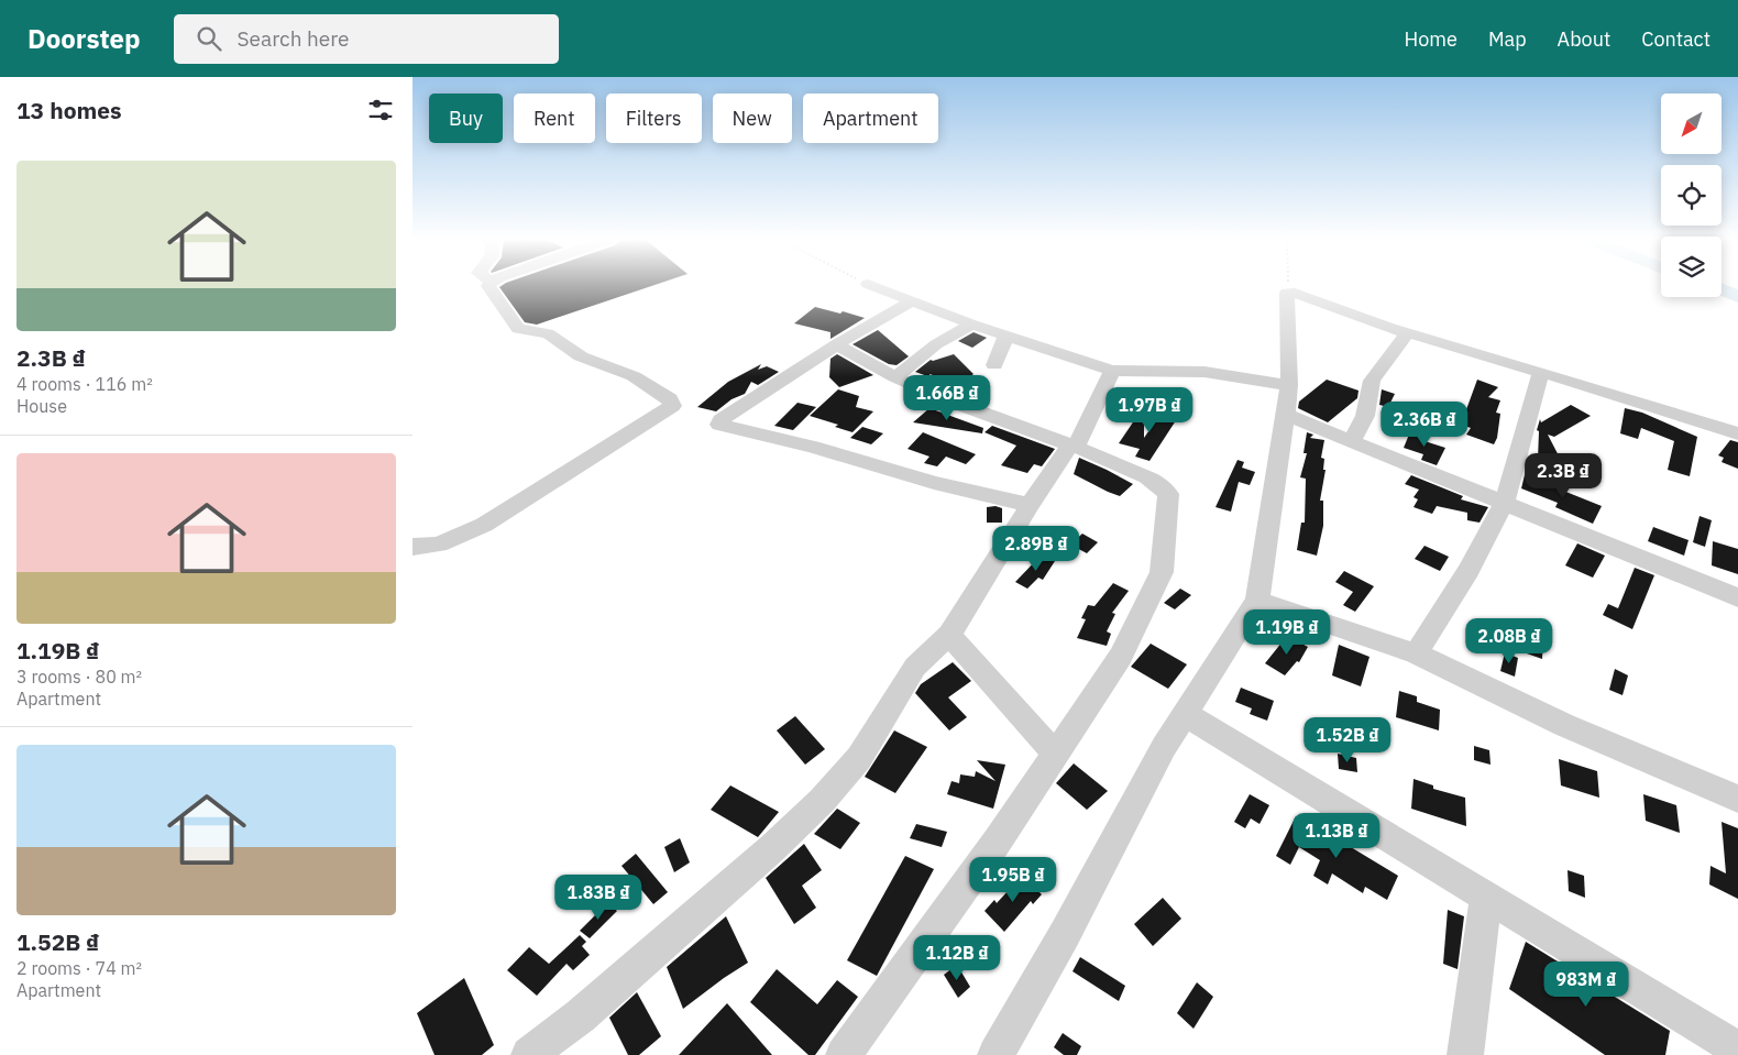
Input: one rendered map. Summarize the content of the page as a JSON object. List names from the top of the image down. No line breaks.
{"north":"bottom left","page":{"header":"Doorstep","search":"Search here","nav":["Home","Map","About","Contact"],"heading":"13 homes","chip":["Buy","Rent","Filters","New","Apartment"],"list":[{"name":"2.3B ₫","note":"4 rooms · 116 m² · House"},{"name":"1.19B ₫","note":"3 rooms · 80 m² · Apartment"},{"name":"1.52B ₫","note":"2 rooms · 74 m² · Apartment"}],"price":["1.66B ₫","1.97B ₫","2.36B ₫","2.3B ₫","2.89B ₫","1.19B ₫","2.08B ₫","1.52B ₫","1.13B ₫","1.95B ₫","1.83B ₫","1.12B ₫","983M ₫"]}}
